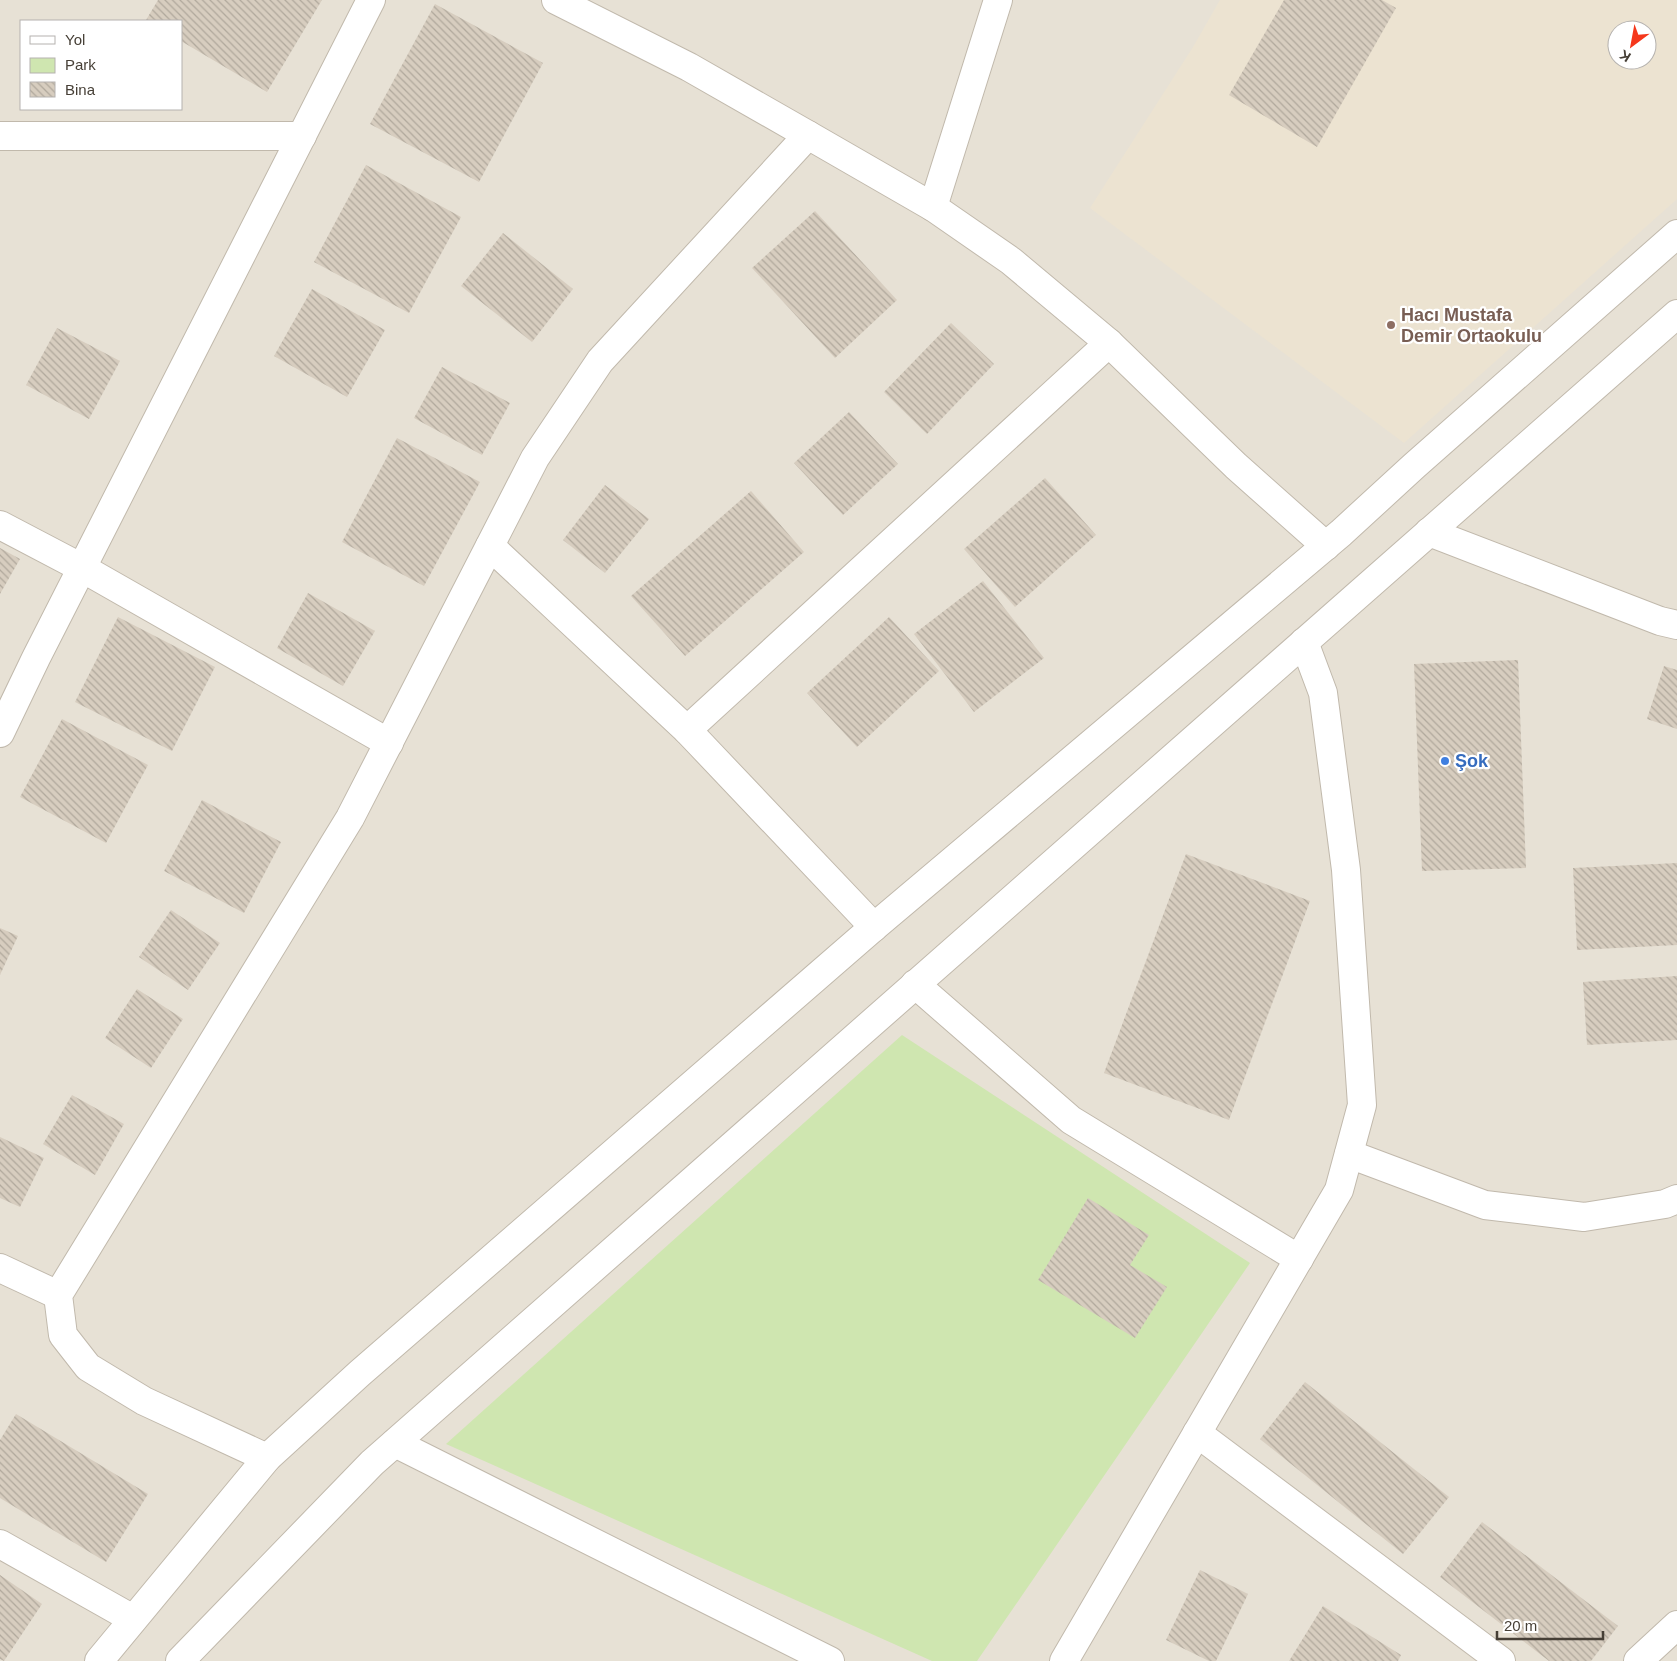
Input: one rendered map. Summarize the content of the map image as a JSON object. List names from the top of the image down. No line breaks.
{"places":["Hacı Mustafa Demir Ortaokulu","Şok"],"legend":["Yol","Park","Bina"],"scale_bar":"20 m","north":"bottom left"}
